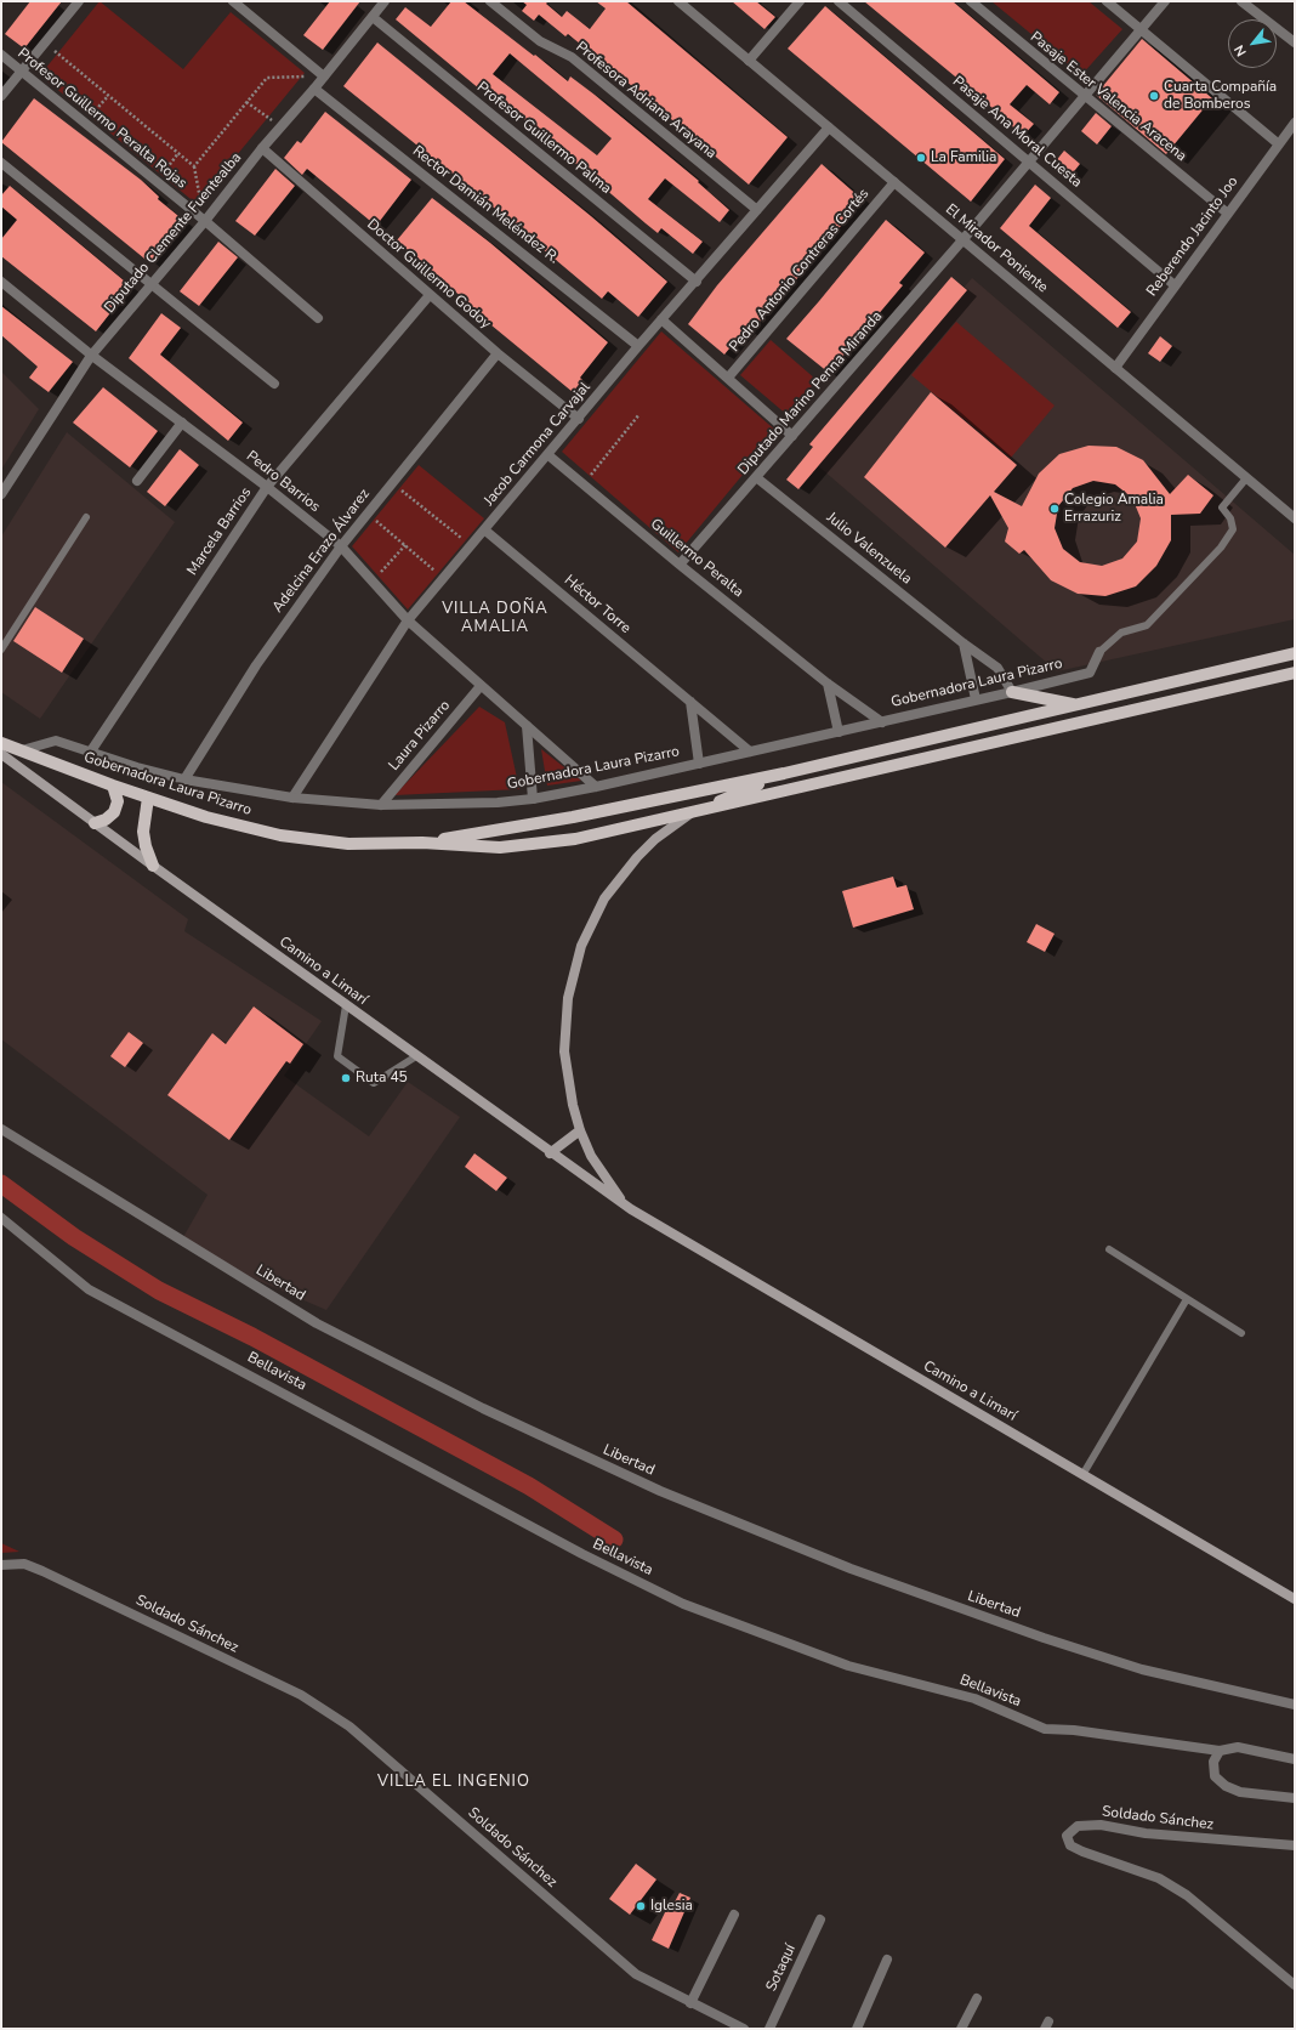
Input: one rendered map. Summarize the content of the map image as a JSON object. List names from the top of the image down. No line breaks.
{"streets":{"main road":["Gobernadora Laura Pizarro","Camino a Limarí"],"street":["Pasaje Ester Valencia Aracena","Profesora Adriana Arayana","Profesor Guillermo Peralta Rojas","Pasaje Ana Moral Cuesta","Profesor Guillermo Palma","Rector Damián Meléndez R.","Diputado Clemente Fuentealba","Reberendo Jacinto Joo","El Mirador Poniente","Pedro Antonio Contreras Cortés","Doctor Guillermo Godoy","Diputado Marino Penna Miranda","Jacob Carmona Carvajal","Pedro Barrios","Marcela Barrios","Julio Valenzuela","Adelcina Erazo Álvarez","Guillermo Peralta","Héctor Torre","Laura Pizarro","Libertad","Bellavista","Soldado Sánchez","Sotaquí"]},"crossings":[["Pasaje Ester Valencia Aracena","Reberendo Jacinto Joo"],["Pasaje Ester Valencia Aracena","Diputado Marino Penna Miranda"],["Profesora Adriana Arayana","Jacob Carmona Carvajal"],["Profesor Guillermo Peralta Rojas","Diputado Clemente Fuentealba"],["Pasaje Ana Moral Cuesta","Reberendo Jacinto Joo"],["Pasaje Ana Moral Cuesta","Diputado Marino Penna Miranda"],["Profesor Guillermo Palma","Diputado Clemente Fuentealba"],["Profesor Guillermo Palma","Jacob Carmona Carvajal"],["Rector Damián Meléndez R.","Diputado Clemente Fuentealba"],["Rector Damián Meléndez R.","Jacob Carmona Carvajal"],["Diputado Clemente Fuentealba","Doctor Guillermo Godoy"],["Diputado Clemente Fuentealba","Pedro Barrios"],["Reberendo Jacinto Joo","El Mirador Poniente"],["El Mirador Poniente","Pedro Antonio Contreras Cortés"],["El Mirador Poniente","Diputado Marino Penna Miranda"],["El Mirador Poniente","Jacob Carmona Carvajal"],["Doctor Guillermo Godoy","Jacob Carmona Carvajal"],["Doctor Guillermo Godoy","Marcela Barrios"],["Doctor Guillermo Godoy","Adelcina Erazo Álvarez"],["Diputado Marino Penna Miranda","Julio Valenzuela"],["Diputado Marino Penna Miranda","Guillermo Peralta"],["Jacob Carmona Carvajal","Pedro Barrios"],["Jacob Carmona Carvajal","Guillermo Peralta"],["Jacob Carmona Carvajal","Héctor Torre"],["Jacob Carmona Carvajal","Gobernadora Laura Pizarro"],["Pedro Barrios","Marcela Barrios"],["Pedro Barrios","Adelcina Erazo Álvarez"],["Pedro Barrios","Gobernadora Laura Pizarro"],["Pedro Barrios","Laura Pizarro"],["Marcela Barrios","Gobernadora Laura Pizarro"],["Julio Valenzuela","Gobernadora Laura Pizarro"],["Adelcina Erazo Álvarez","Gobernadora Laura Pizarro"],["Guillermo Peralta","Gobernadora Laura Pizarro"],["Héctor Torre","Gobernadora Laura Pizarro"],["Gobernadora Laura Pizarro","Laura Pizarro"],["Gobernadora Laura Pizarro","Camino a Limarí"]],"districts":["VILLA DOÑA AMALIA","VILLA EL INGENIO"],"places":["Cuarta Compañía de Bomberos","La Familia","Colegio Amalia Errazuriz","Ruta 45","Iglesia"],"north":"bottom left"}
